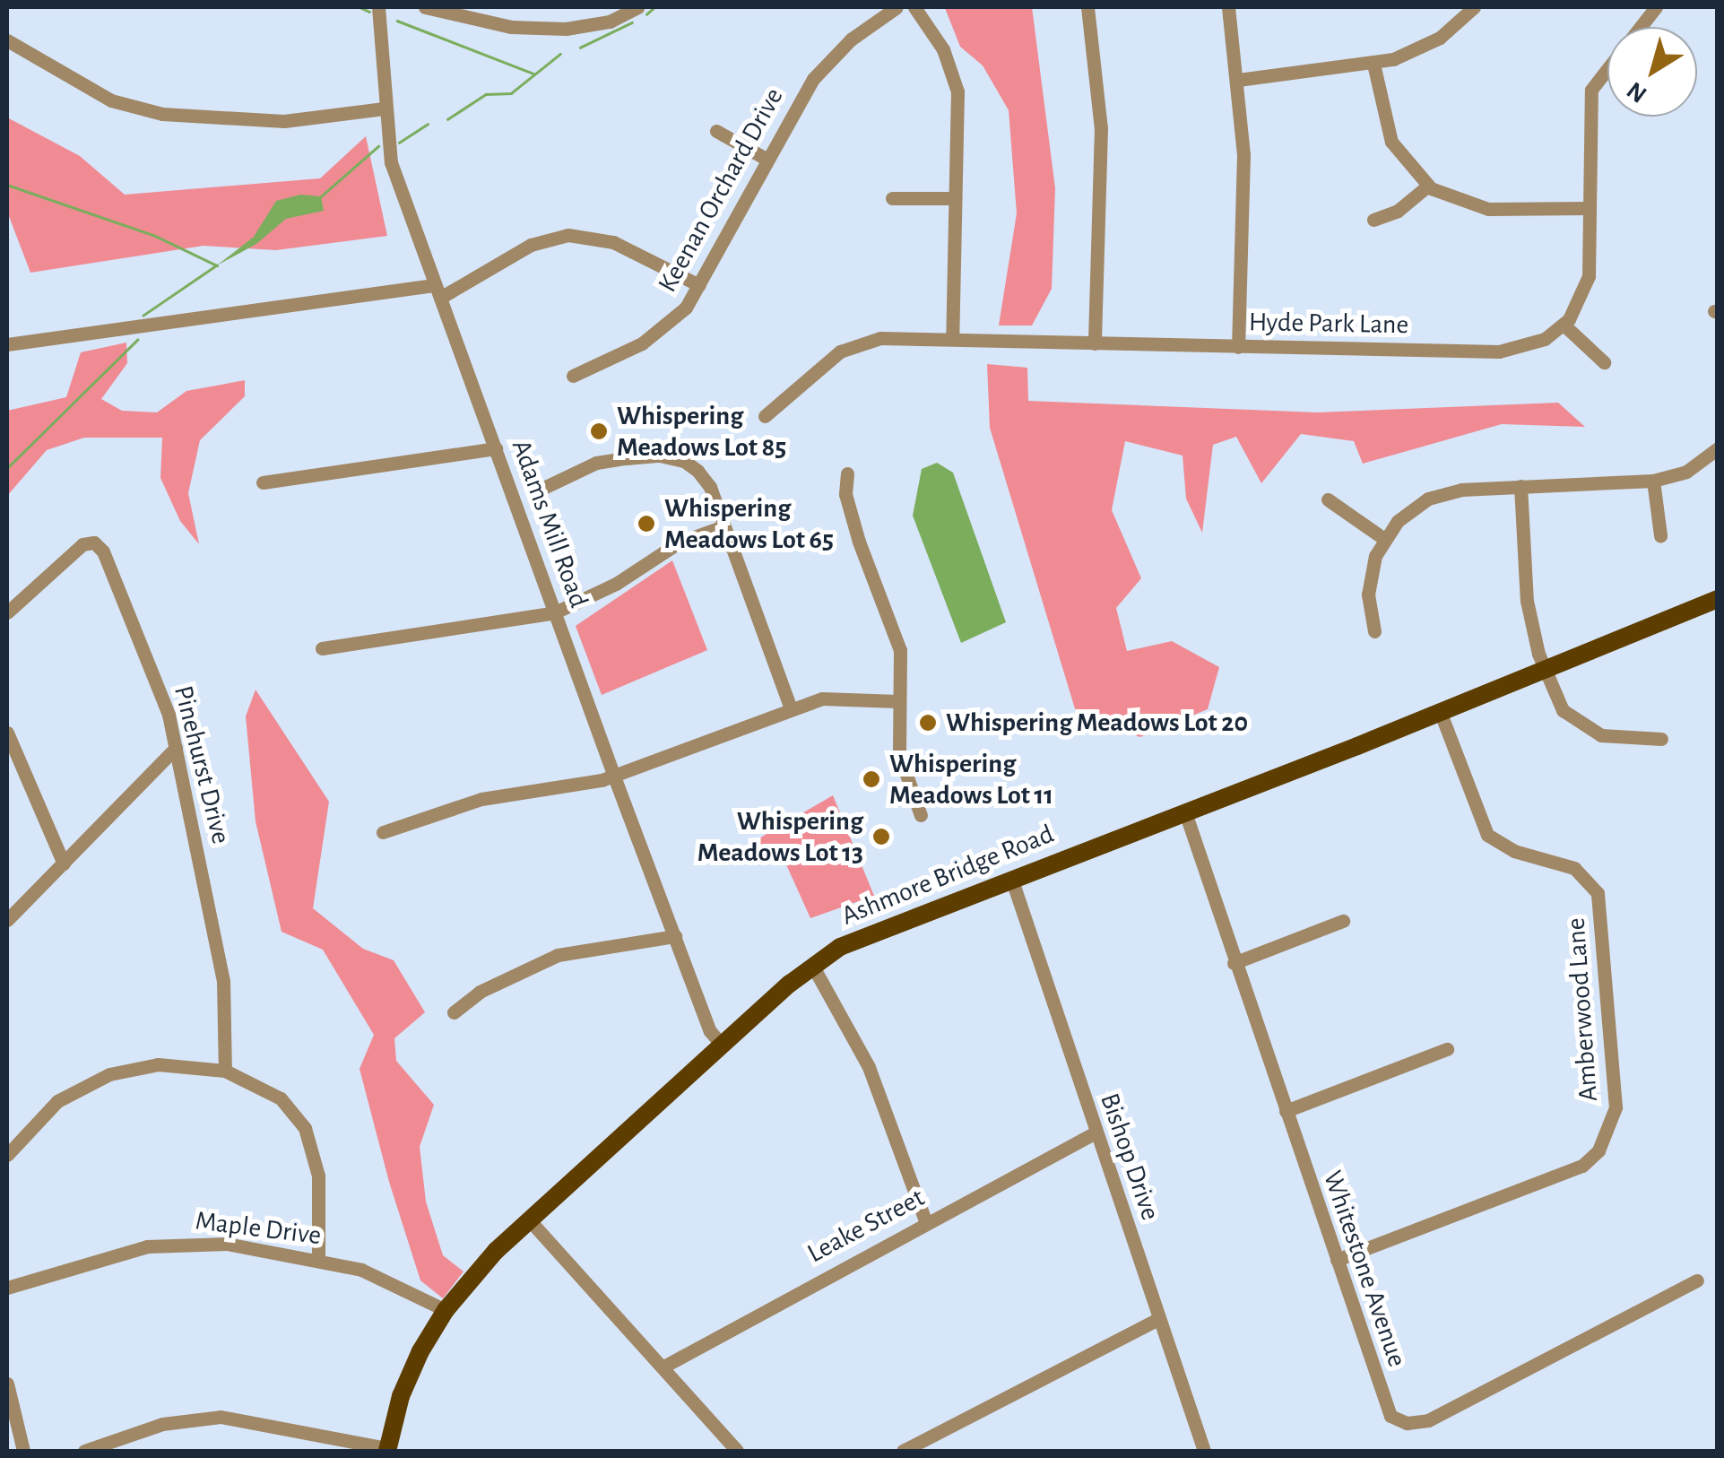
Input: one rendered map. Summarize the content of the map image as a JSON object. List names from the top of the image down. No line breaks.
{"streets":{"main road":["Ashmore Bridge Road"],"street":["Keenan Orchard Drive","Hyde Park Lane","Adams Mill Road","Pinehurst Drive","Amberwood Lane","Bishop Drive","Leake Street","Maple Drive","Whitestone Avenue"]},"crossings":[["Adams Mill Road","Ashmore Bridge Road"],["Ashmore Bridge Road","Amberwood Lane"],["Ashmore Bridge Road","Bishop Drive"],["Ashmore Bridge Road","Maple Drive"],["Ashmore Bridge Road","Whitestone Avenue"],["Amberwood Lane","Whitestone Avenue"],["Bishop Drive","Leake Street"]],"places":["Whispering Meadows Lot 85","Whispering Meadows Lot 65","Whispering Meadows Lot 20","Whispering Meadows Lot 11","Whispering Meadows Lot 13"],"north":"bottom left"}
